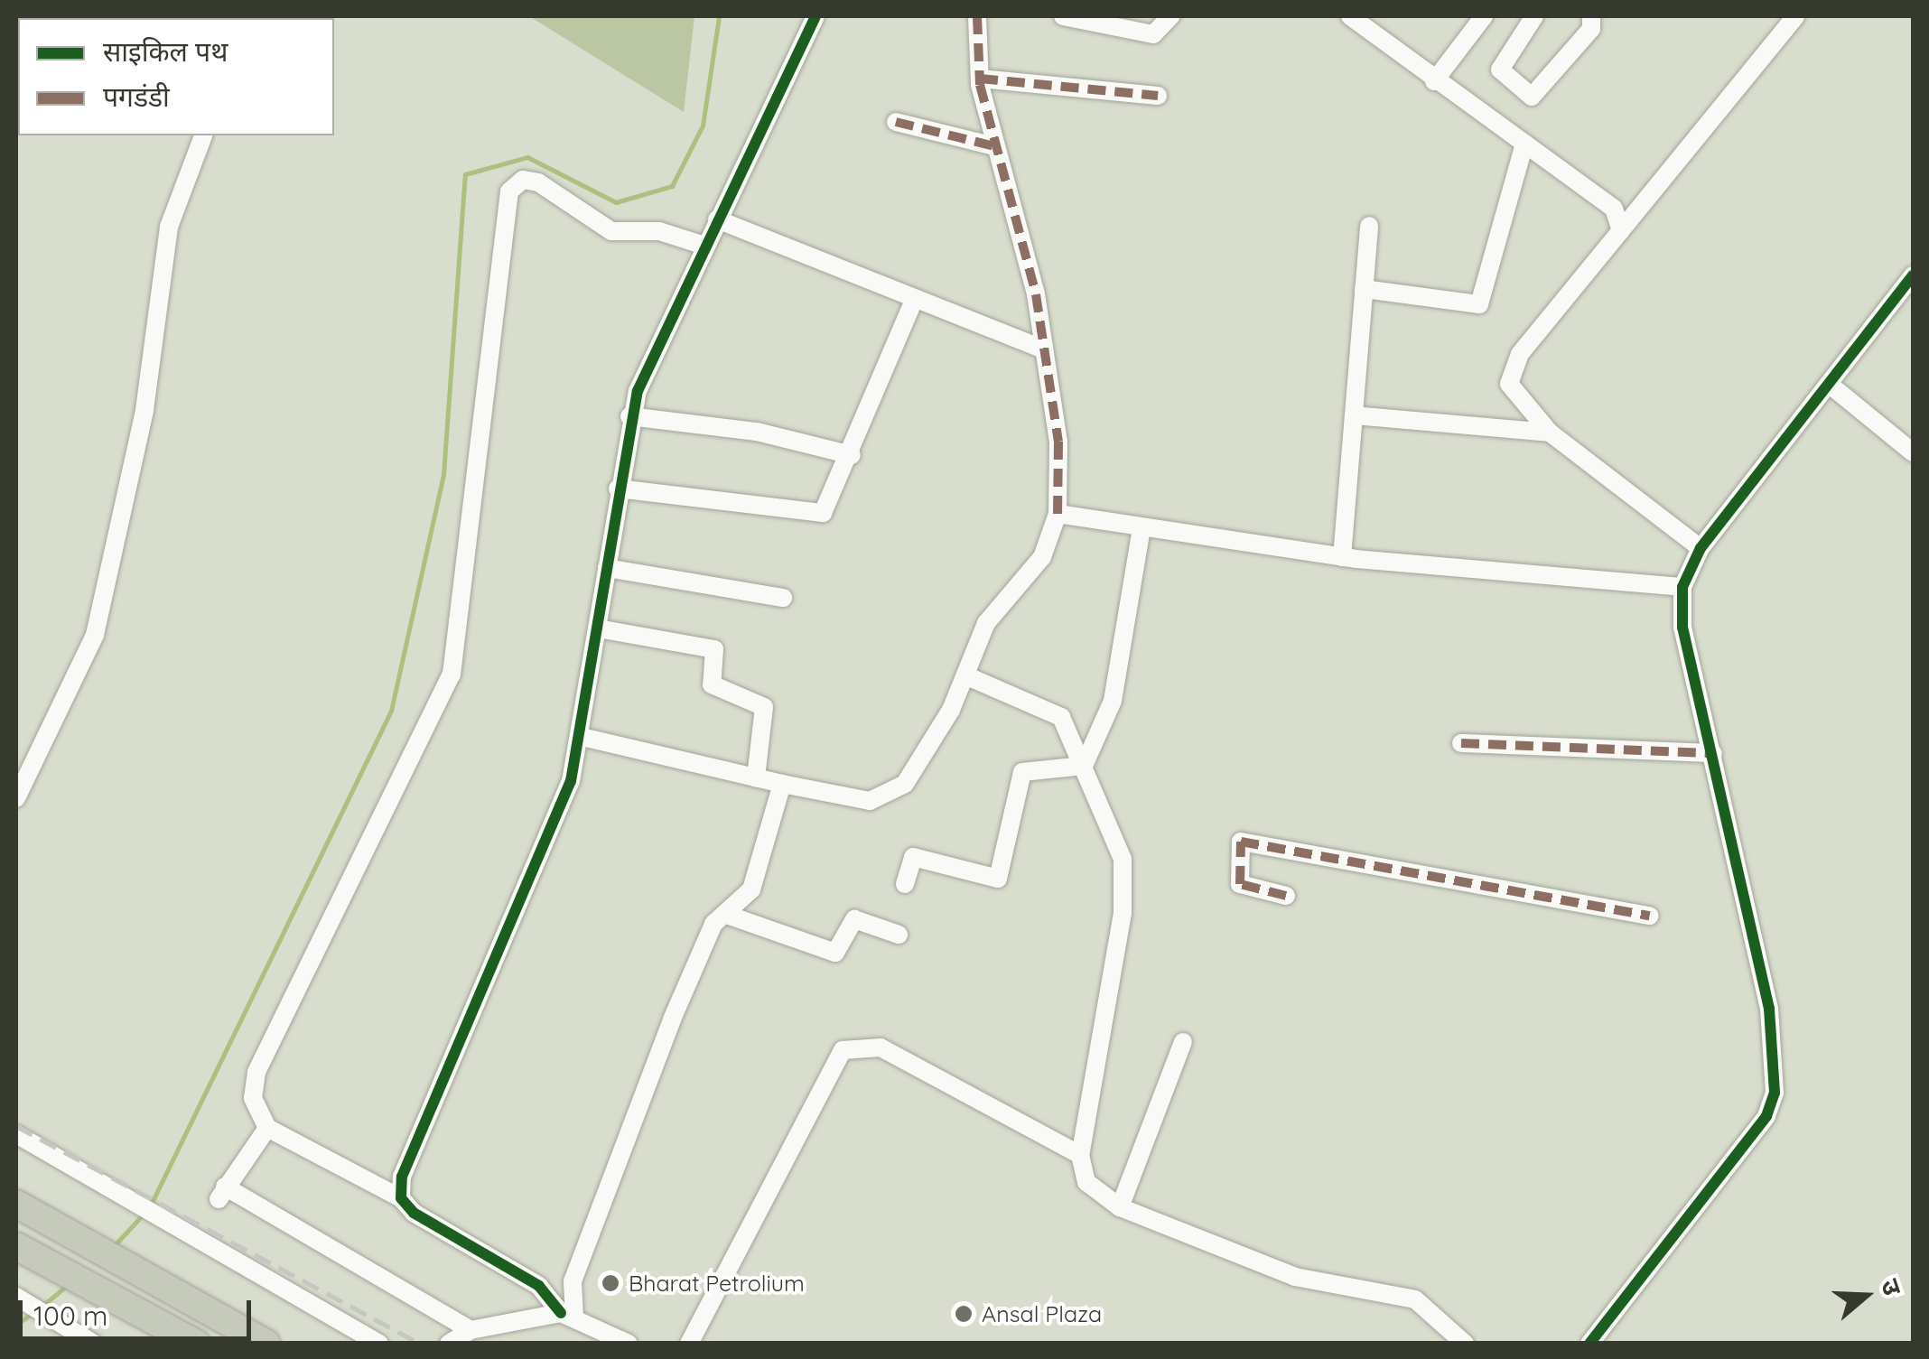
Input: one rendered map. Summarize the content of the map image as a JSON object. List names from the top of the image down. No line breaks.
{"places":["Bharat Petrolium","Ansal Plaza"],"legend":["साइकिल पथ","पगडंडी"],"scale_bar":"100 m","north":"right"}
